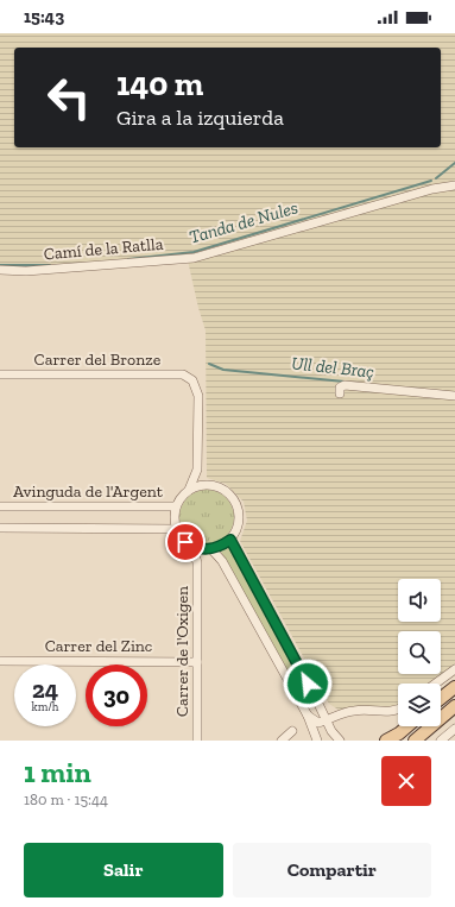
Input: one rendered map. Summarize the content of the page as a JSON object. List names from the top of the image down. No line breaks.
{"streets":{"street":["Camí de la Ratlla","Carrer del Bronze","Avinguda de l'Argent","Carrer del Zinc","Carrer de l'Oxigen"]},"crossings":[["Avinguda de l'Argent","Carrer de l'Oxigen"],["Carrer del Zinc","Carrer de l'Oxigen"]],"water":["Tanda de Nules","Ull del Braç"],"page":{"status":"15:43","turn":["140 m","Gira a la izquierda"],"speed":"24 km/h","limit":"30","heading":["1 min","180 m · 15:44"],"buttons":["Salir","Compartir"]}}
